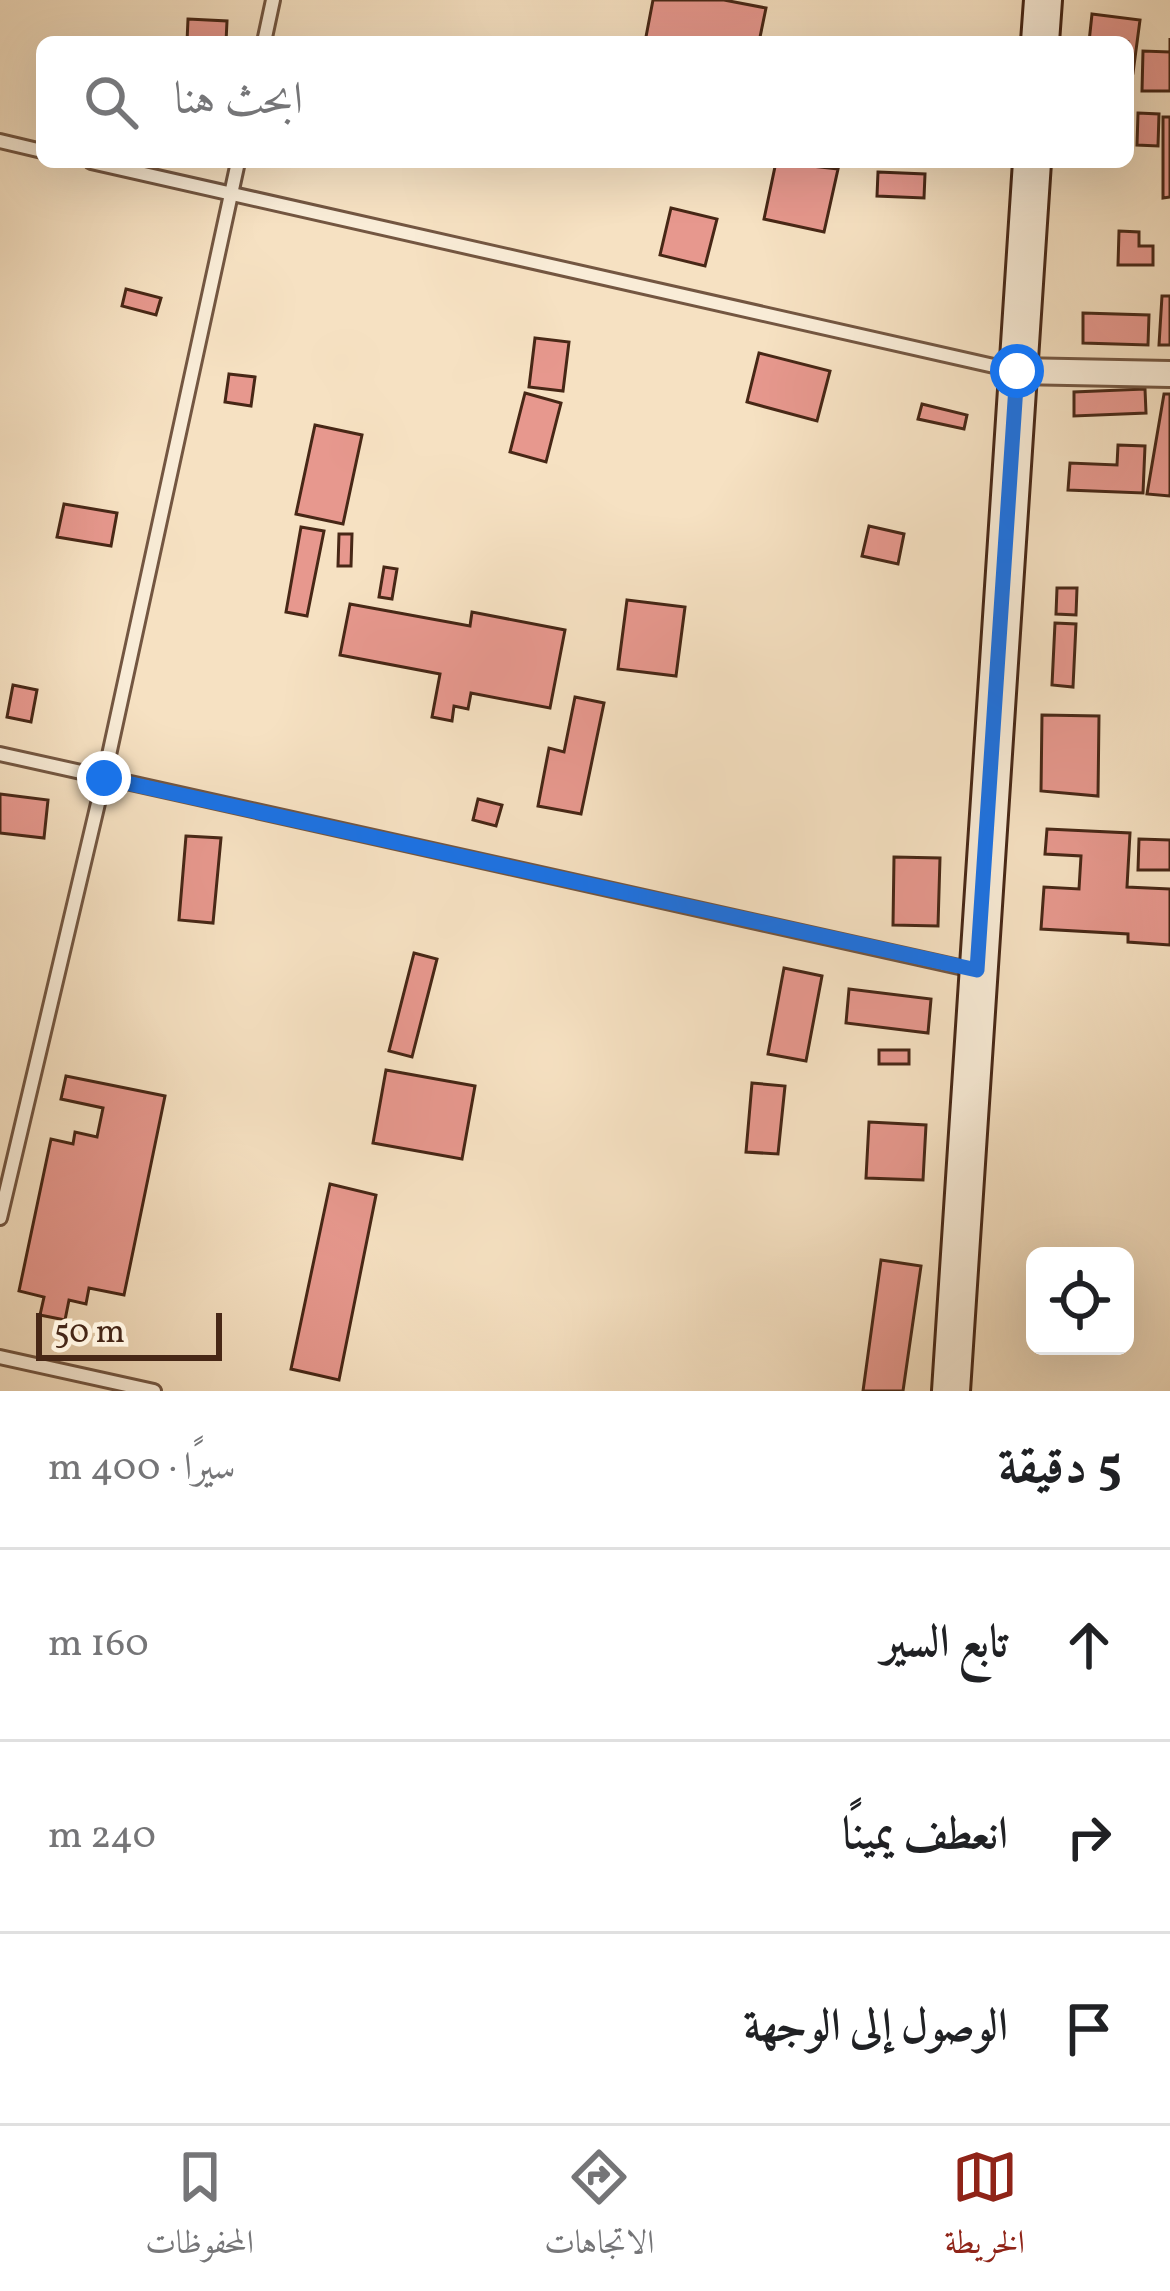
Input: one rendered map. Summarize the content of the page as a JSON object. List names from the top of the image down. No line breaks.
{"scale_bar":"50 m","page":{"search":"ابحث هنا","scale":"50 m","heading":["5 دقيقة","سيرًا · 400 m"],"list":[["تابع السير","160 m"],["انعطف يمينًا","240 m"],"الوصول إلى الوجهة"],"nav":["الخريطة","الاتجاهات","المحفوظات"]}}
